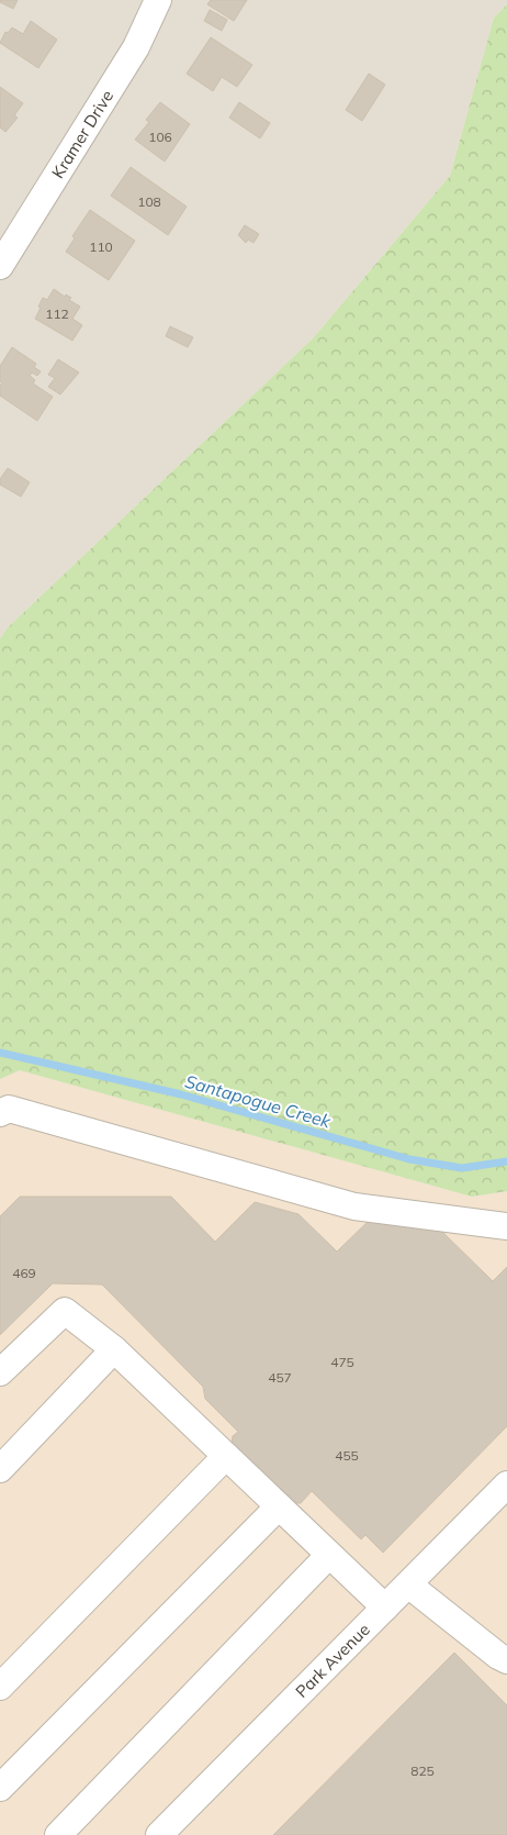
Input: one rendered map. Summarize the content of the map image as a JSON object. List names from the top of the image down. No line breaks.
{"streets":{"street":["Kramer Drive","Park Avenue"]},"water":["Santapogue Creek"],"house_numbers":["106","108","110","112","469","475","457","455","825"]}
